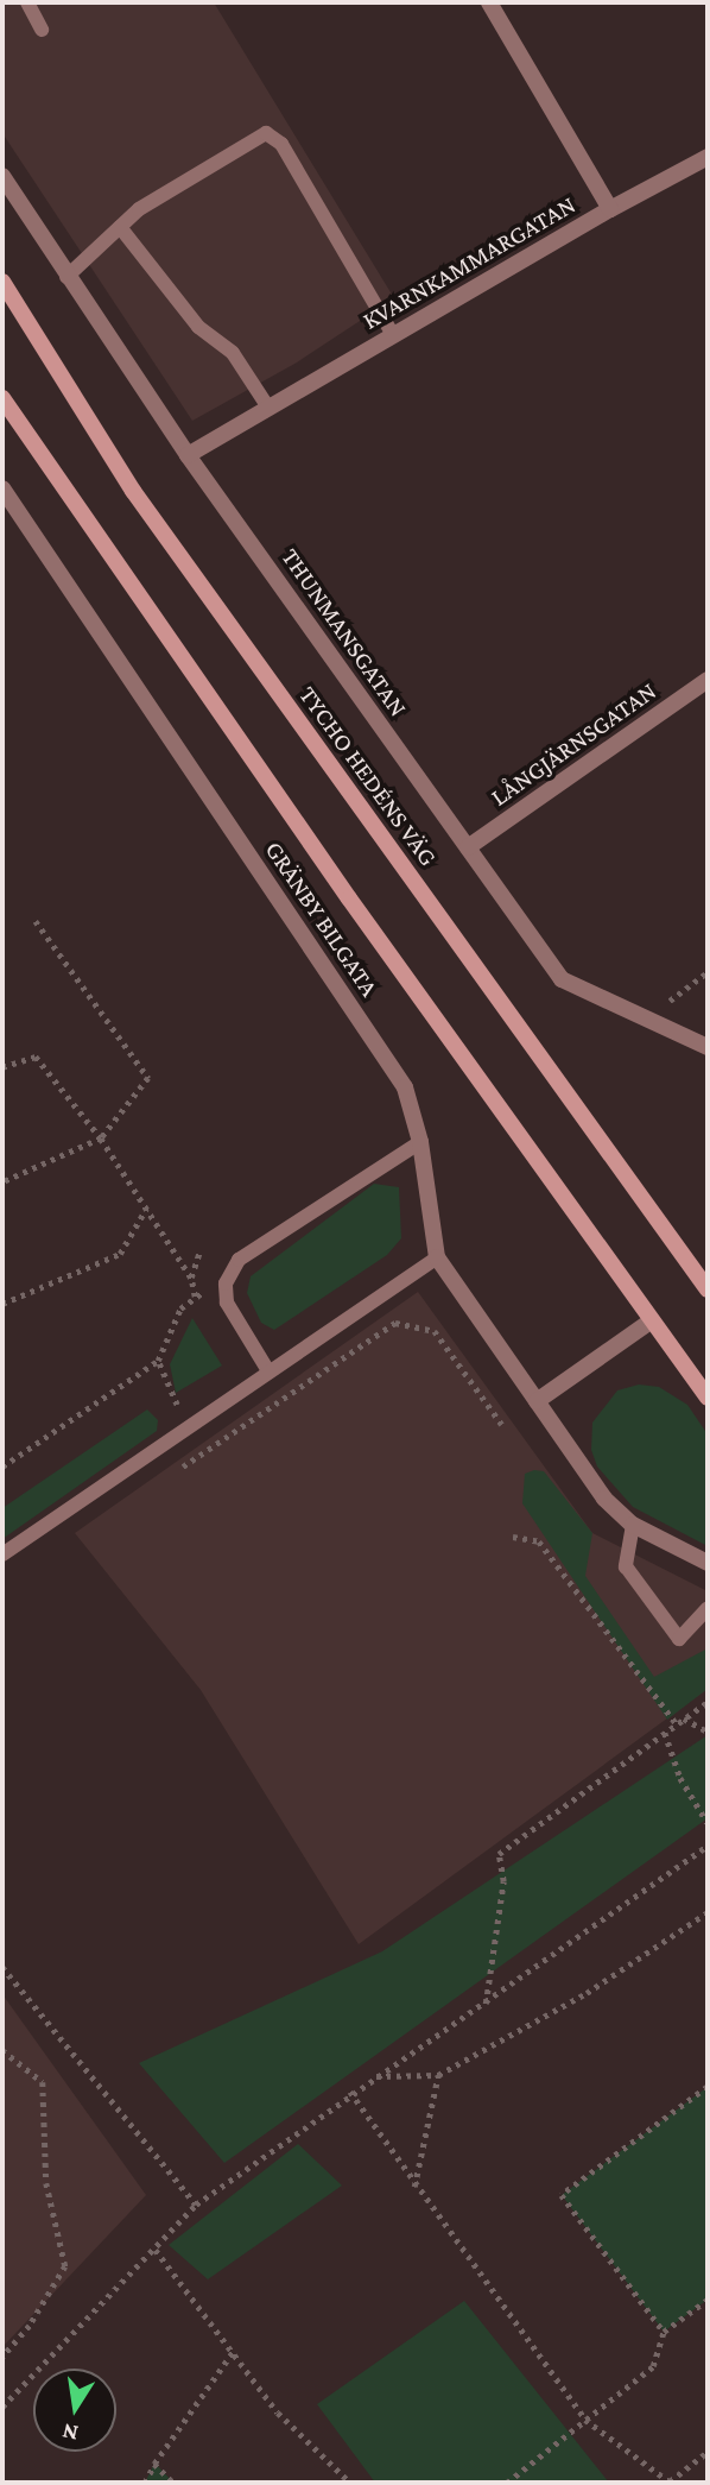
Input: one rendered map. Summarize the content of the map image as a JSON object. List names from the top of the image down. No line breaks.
{"streets":{"main road":["TYCHO HEDÉNS VÄG"],"street":["KVARNKAMMARGATAN","THUNMANSGATAN","LÅNGJÄRNSGATAN","GRÄNBY BILGATA"]},"crossings":[["KVARNKAMMARGATAN","THUNMANSGATAN"],["THUNMANSGATAN","LÅNGJÄRNSGATAN"]],"north":"bottom"}
